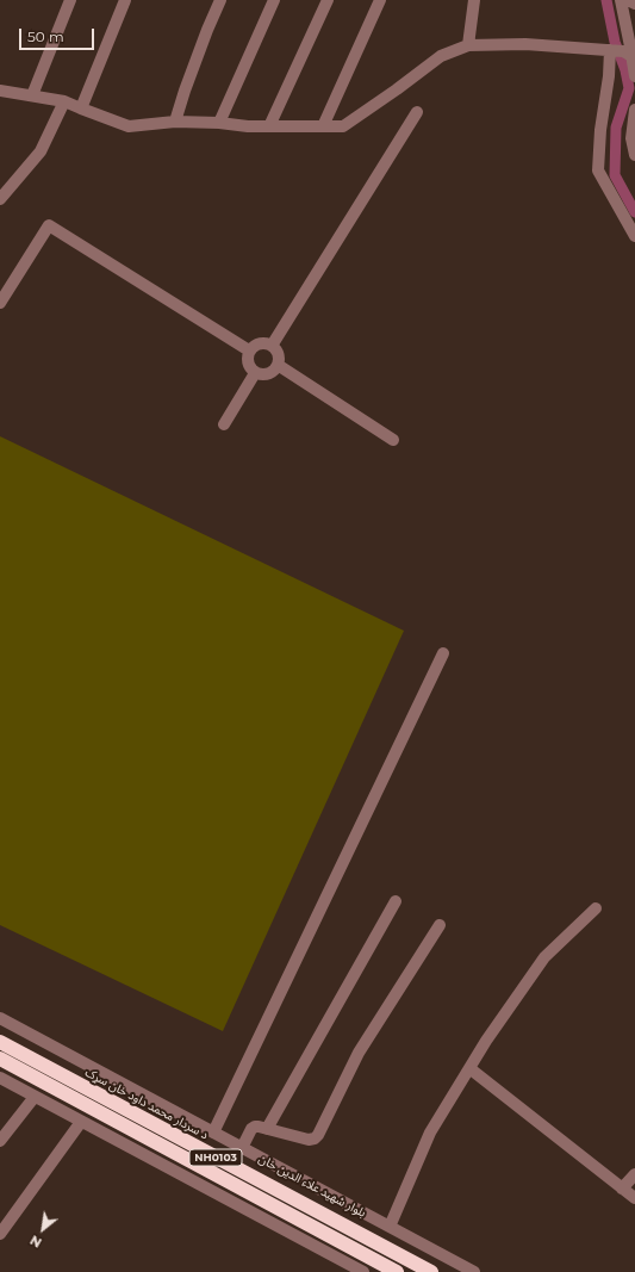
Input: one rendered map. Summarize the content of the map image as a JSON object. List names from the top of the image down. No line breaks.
{"streets":{"highway":["د سردار محمد داود خان سړک","NH0103"],"street":["بلوار شهید علاء الدین خان"]},"scale_bar":"50 m","north":"bottom left"}
